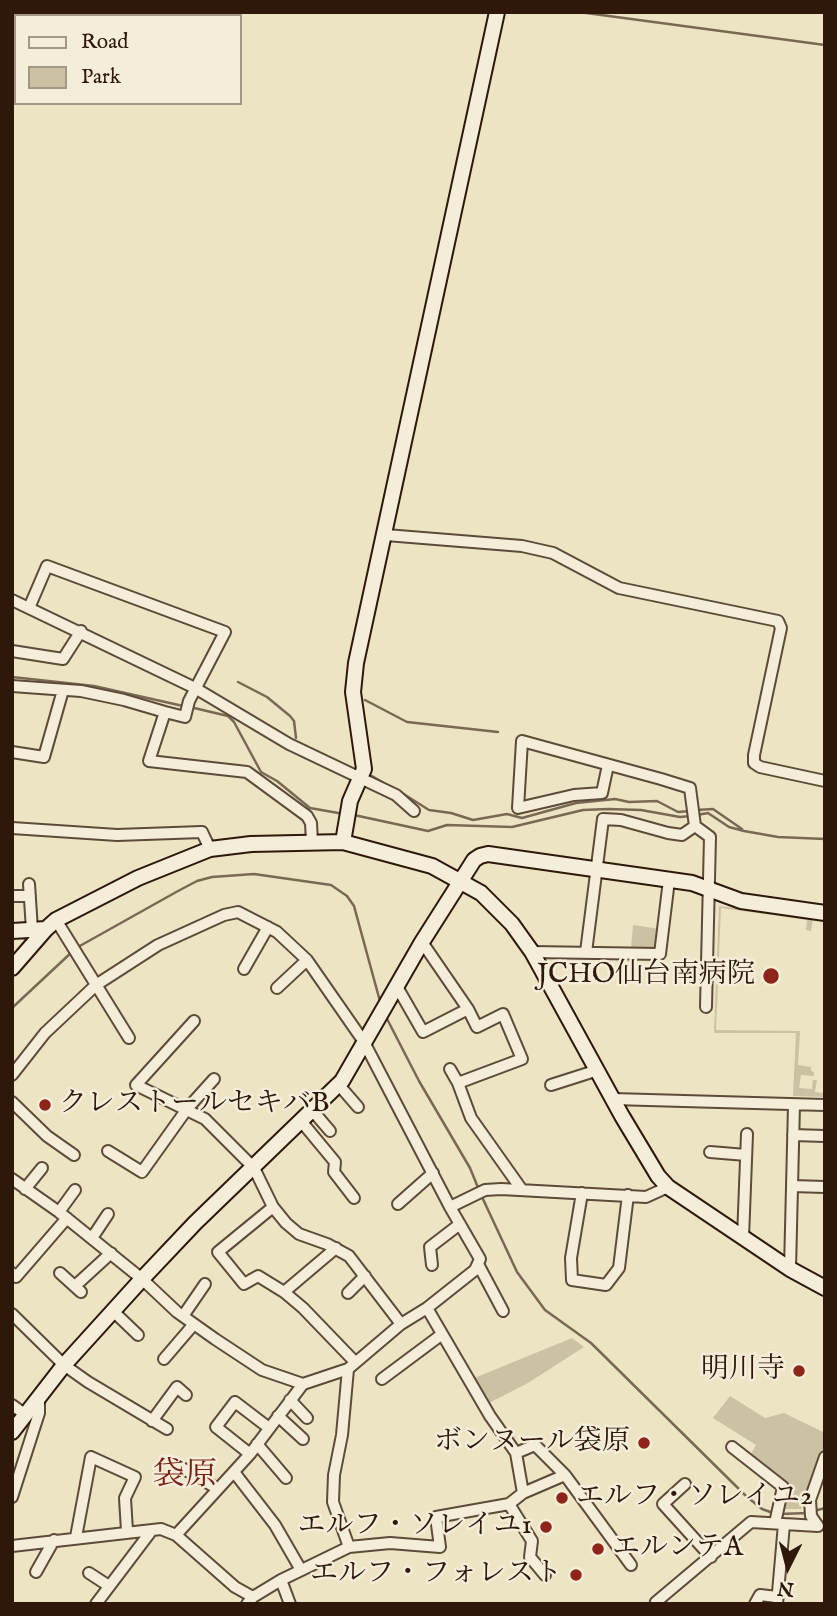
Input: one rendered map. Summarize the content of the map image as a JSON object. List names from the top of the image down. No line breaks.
{"districts":["袋原"],"places":["JCHO仙台南病院","クレストールセキバB","明川寺","ボンヌール袋原","エルフ・ソレイユ2","エルフ・ソレイユ1","エルンテA","エルフ・フォレスト"],"legend":["Road","Park"],"north":"bottom"}
